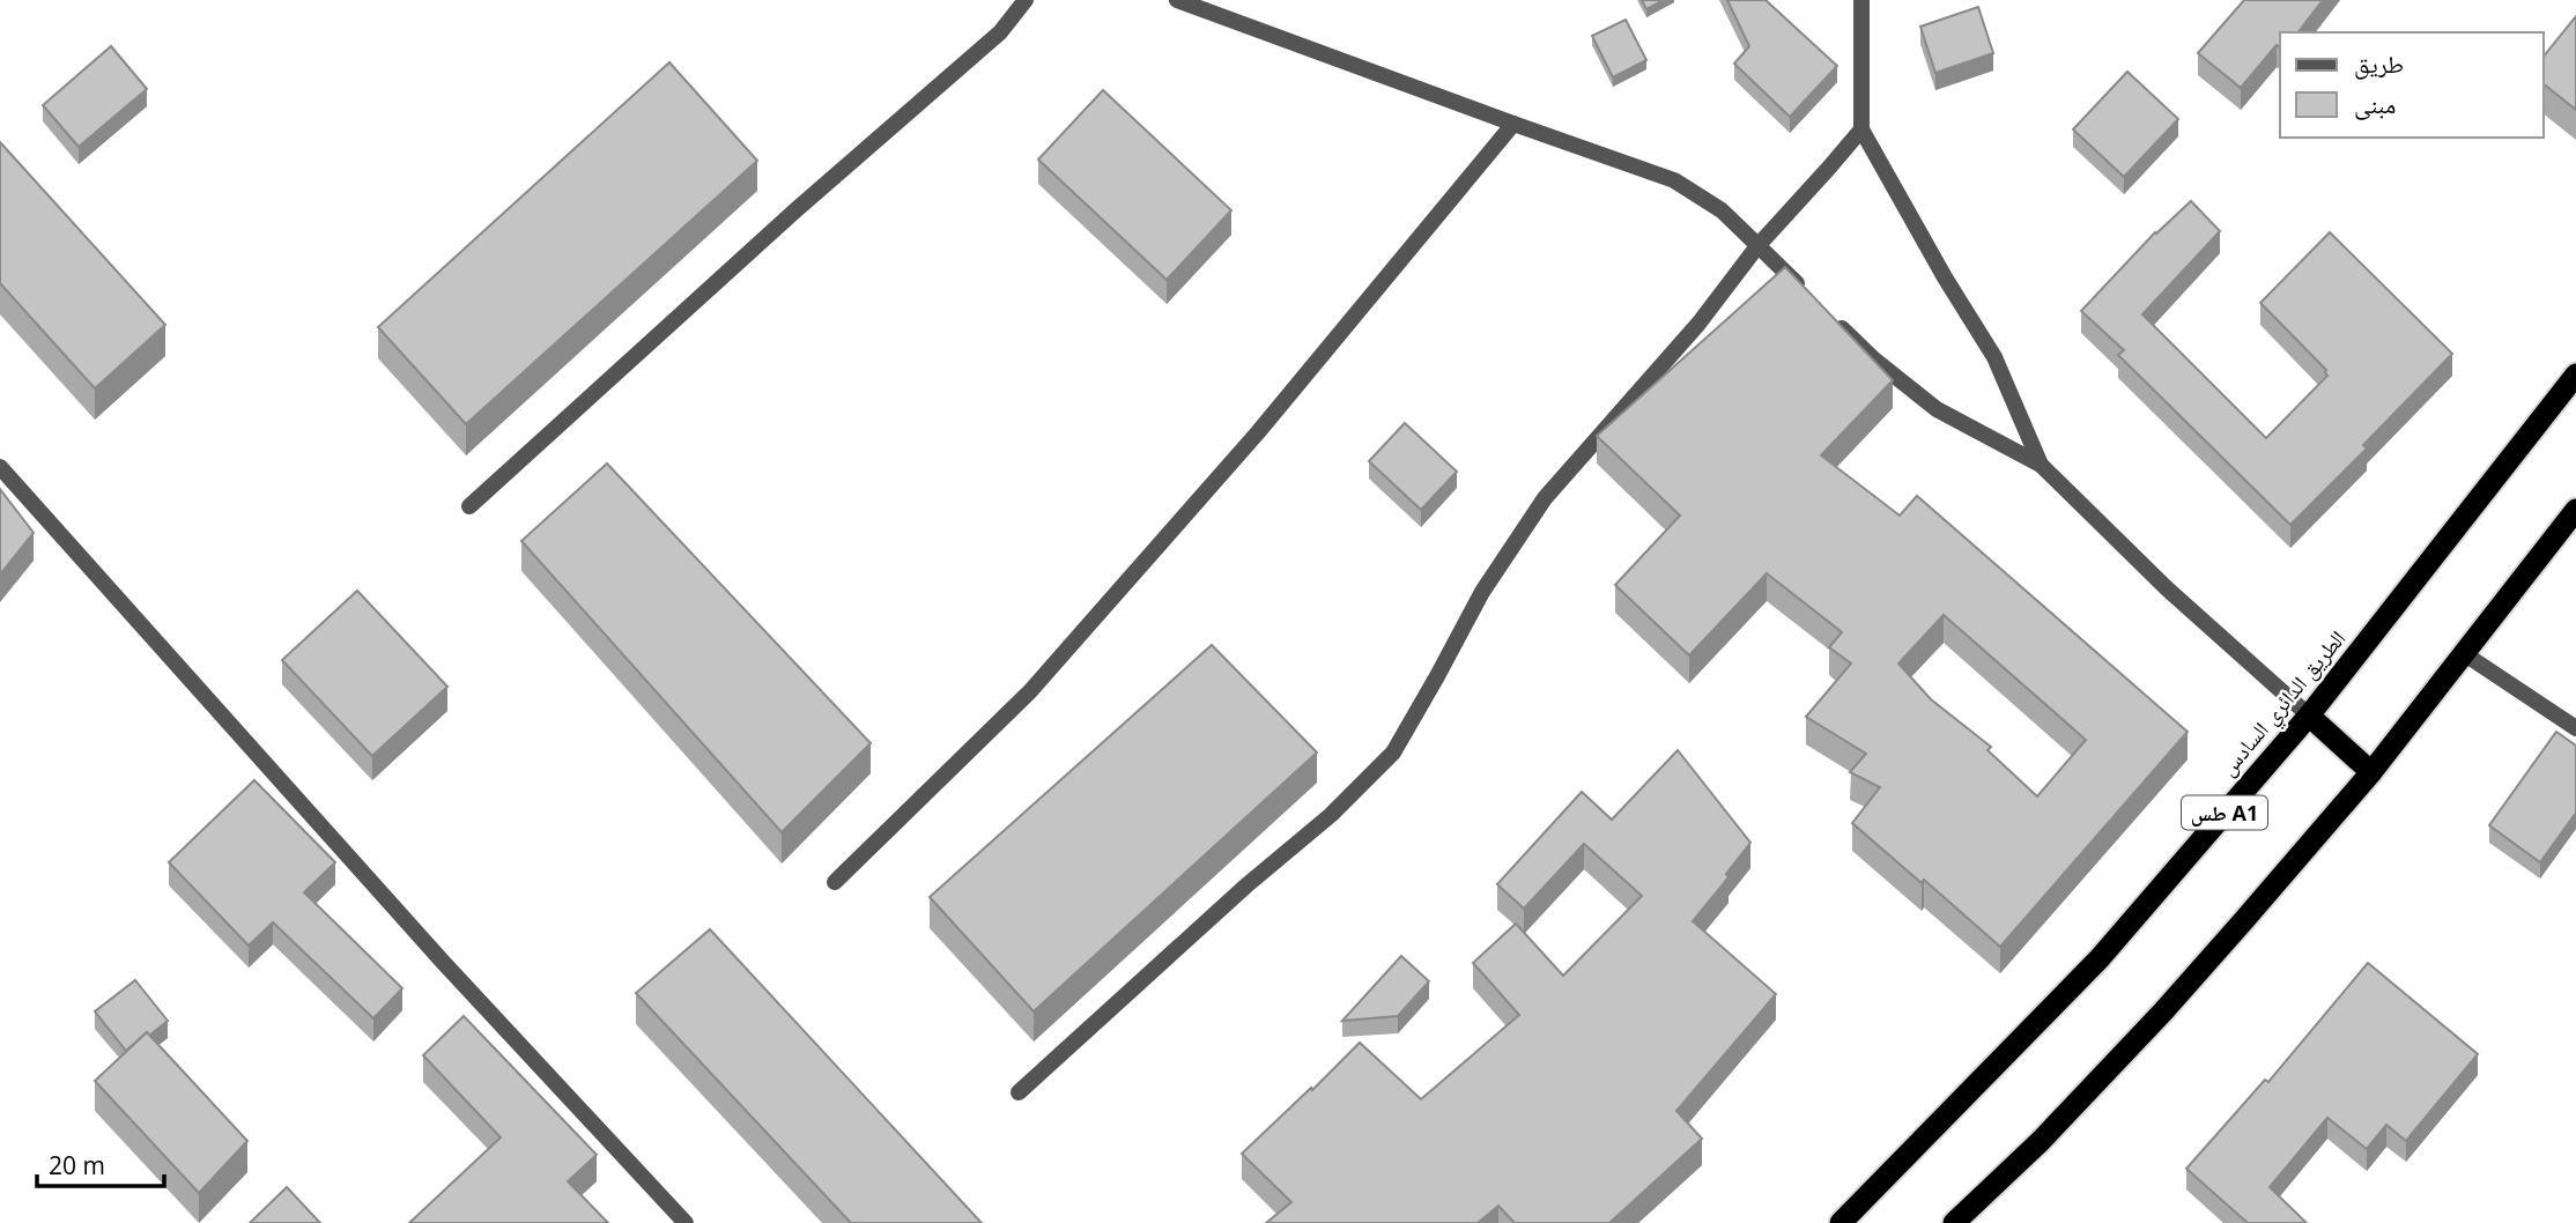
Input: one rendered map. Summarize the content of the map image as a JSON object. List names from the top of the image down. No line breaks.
{"streets":{"highway":["الطريق الدائري السادس","طس A1"]},"legend":["طريق","مبنى"],"scale_bar":"20 m"}
